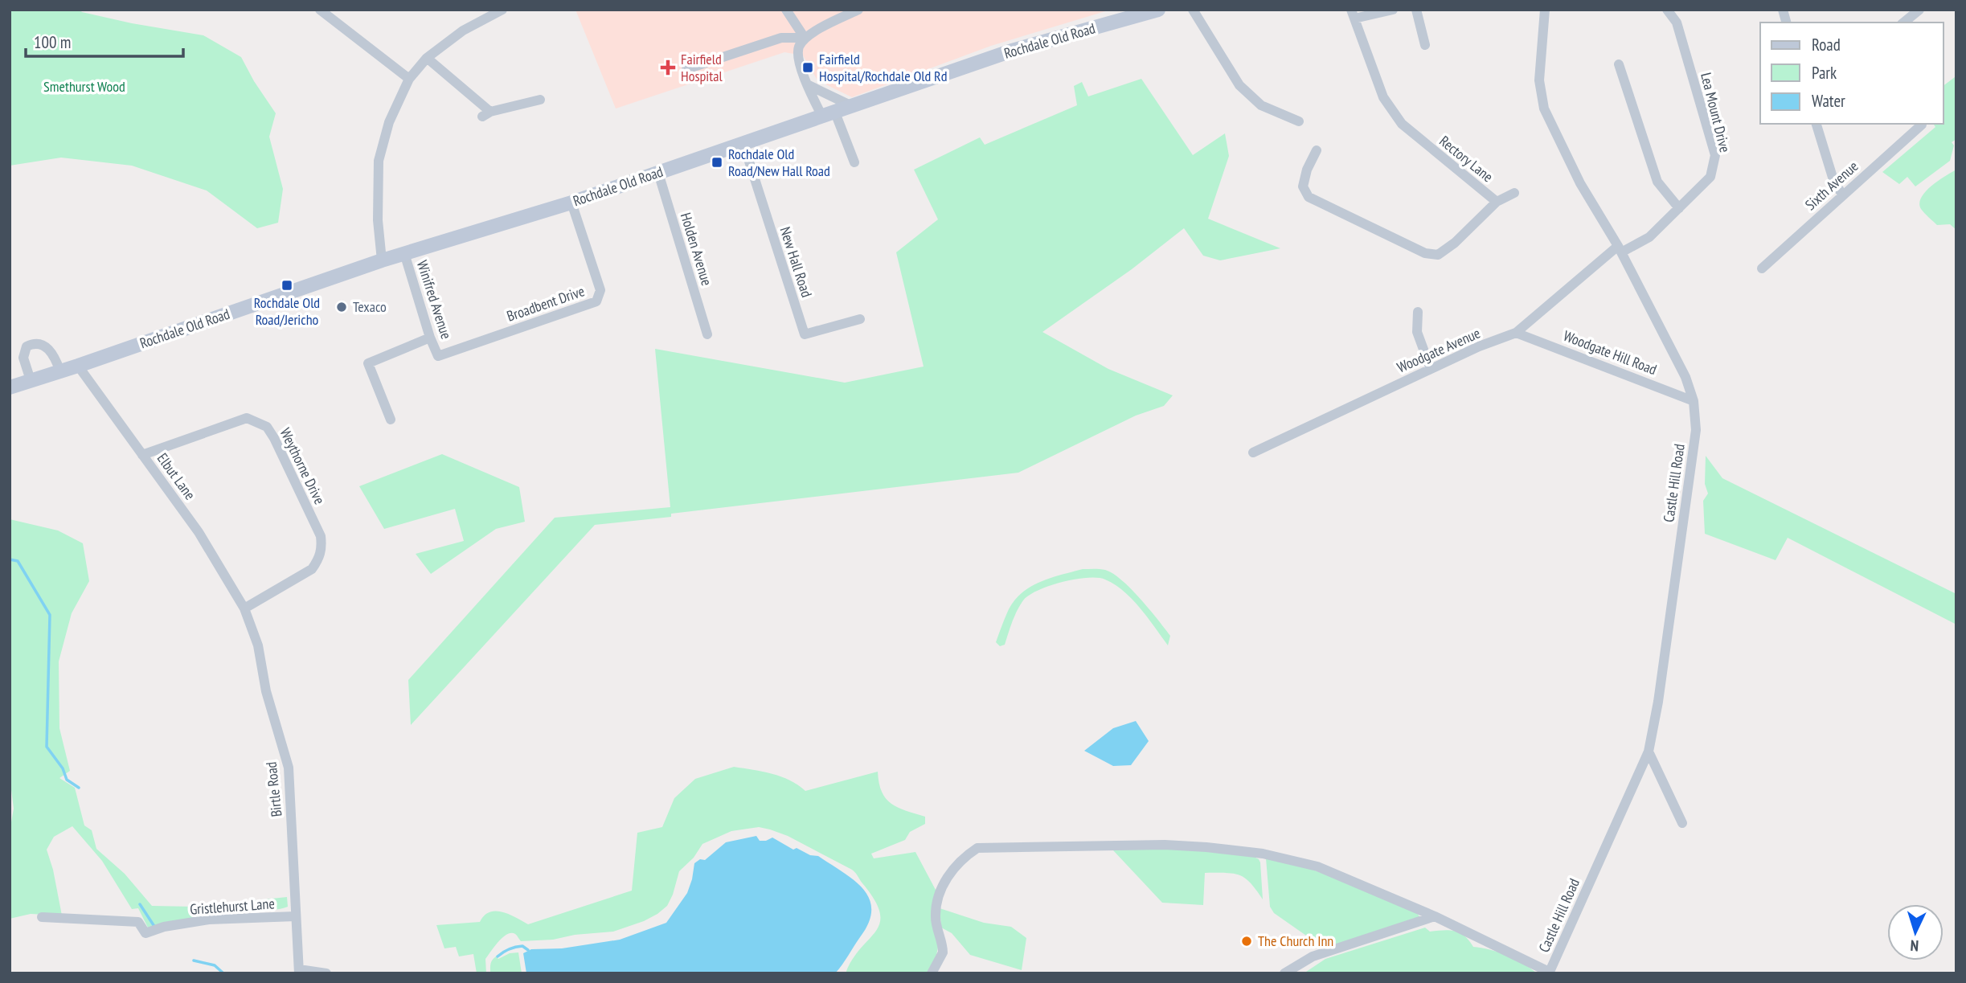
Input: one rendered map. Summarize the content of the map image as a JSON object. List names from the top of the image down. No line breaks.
{"streets":{"main road":["Rochdale Old Road"],"street":["Lea Mount Drive","Rectory Lane","Sixth Avenue","Holden Avenue","New Hall Road","Winifred Avenue","Broadbent Drive","Woodgate Avenue","Woodgate Hill Road","Weythorne Drive","Elbut Lane","Castle Hill Road","Birtle Road","Gristlehurst Lane"]},"crossings":[["Rochdale Old Road","Holden Avenue"],["Rochdale Old Road","New Hall Road"],["Rochdale Old Road","Winifred Avenue"],["Rochdale Old Road","Broadbent Drive"],["Rochdale Old Road","Elbut Lane"],["Lea Mount Drive","Woodgate Avenue"],["Lea Mount Drive","Castle Hill Road"],["Winifred Avenue","Broadbent Drive"],["Woodgate Avenue","Woodgate Hill Road"],["Woodgate Avenue","Castle Hill Road"],["Woodgate Hill Road","Castle Hill Road"],["Weythorne Drive","Elbut Lane"],["Weythorne Drive","Birtle Road"],["Elbut Lane","Birtle Road"],["Birtle Road","Gristlehurst Lane"]],"parks":["Smethurst Wood"],"places":{"health":["Fairfield Hospital"],"transit":["Fairfield Hospital/Rochdale Old Rd","Rochdale Old Road/New Hall Road","Rochdale Old Road/Jericho"],"other":["Texaco","The Church Inn"]},"legend":["Road","Park","Water"],"scale_bar":"100 m","north":"bottom"}
